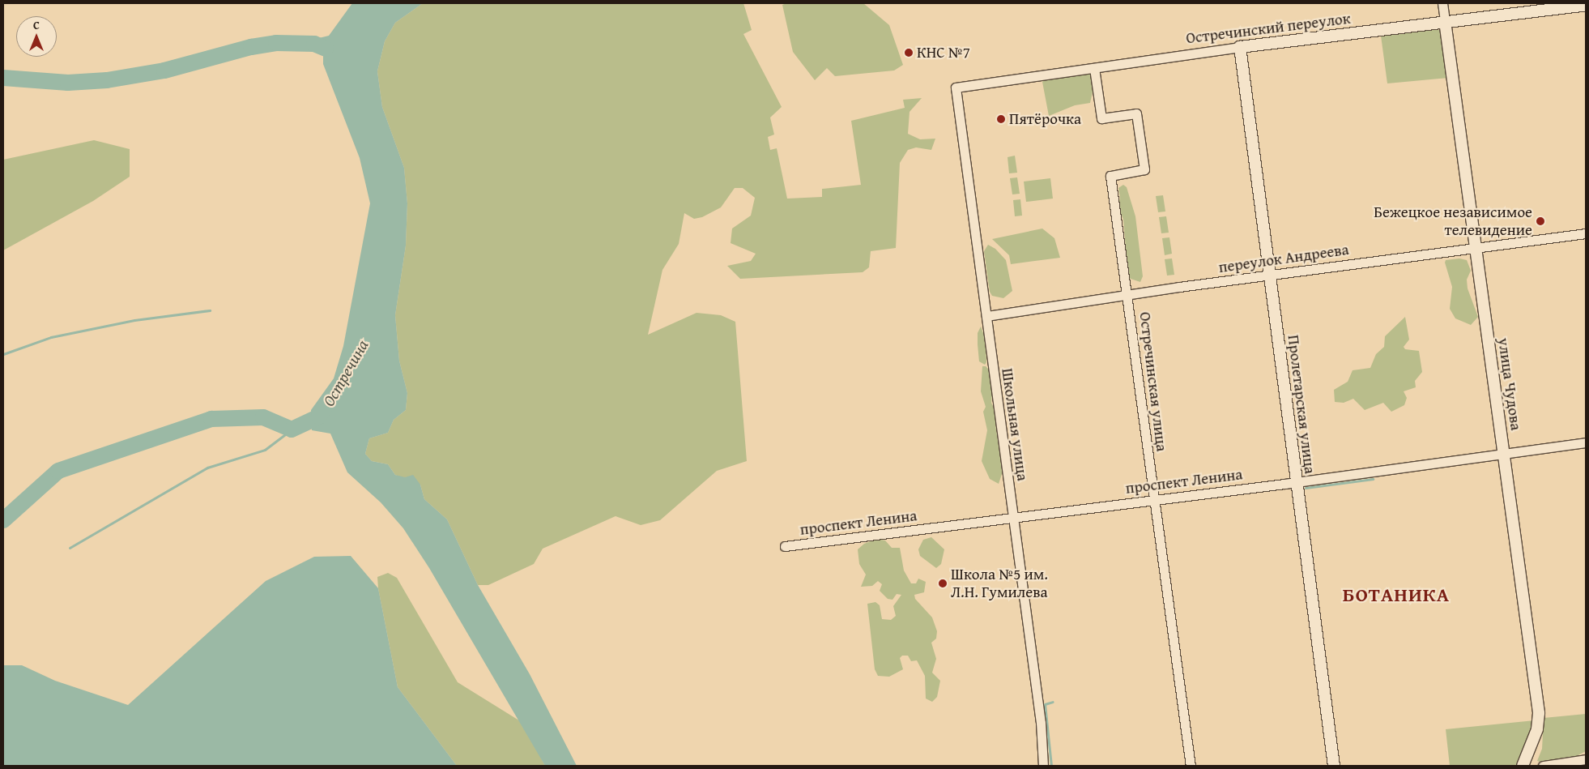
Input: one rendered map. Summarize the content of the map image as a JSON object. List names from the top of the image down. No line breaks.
{"streets":{"street":["Остречинский переулок","переулок Андреева","Остречинская улица","улица Чудова","Пролетарская улица","Школьная улица","проспект Ленина"]},"crossings":[["Остречинский переулок","Остречинская улица"],["Остречинский переулок","улица Чудова"],["Остречинский переулок","Пролетарская улица"],["Остречинский переулок","Школьная улица"],["переулок Андреева","Остречинская улица"],["переулок Андреева","улица Чудова"],["переулок Андреева","Пролетарская улица"],["переулок Андреева","Школьная улица"],["Остречинская улица","проспект Ленина"],["улица Чудова","проспект Ленина"],["Пролетарская улица","проспект Ленина"],["Школьная улица","проспект Ленина"]],"districts":["БОТАНИКА"],"water":["Остречина"],"places":["КНС №7","Пятёрочка","Бежецкое независимое телевидение","Школа №5 им. Л.Н. Гумилева"],"north":"top"}
